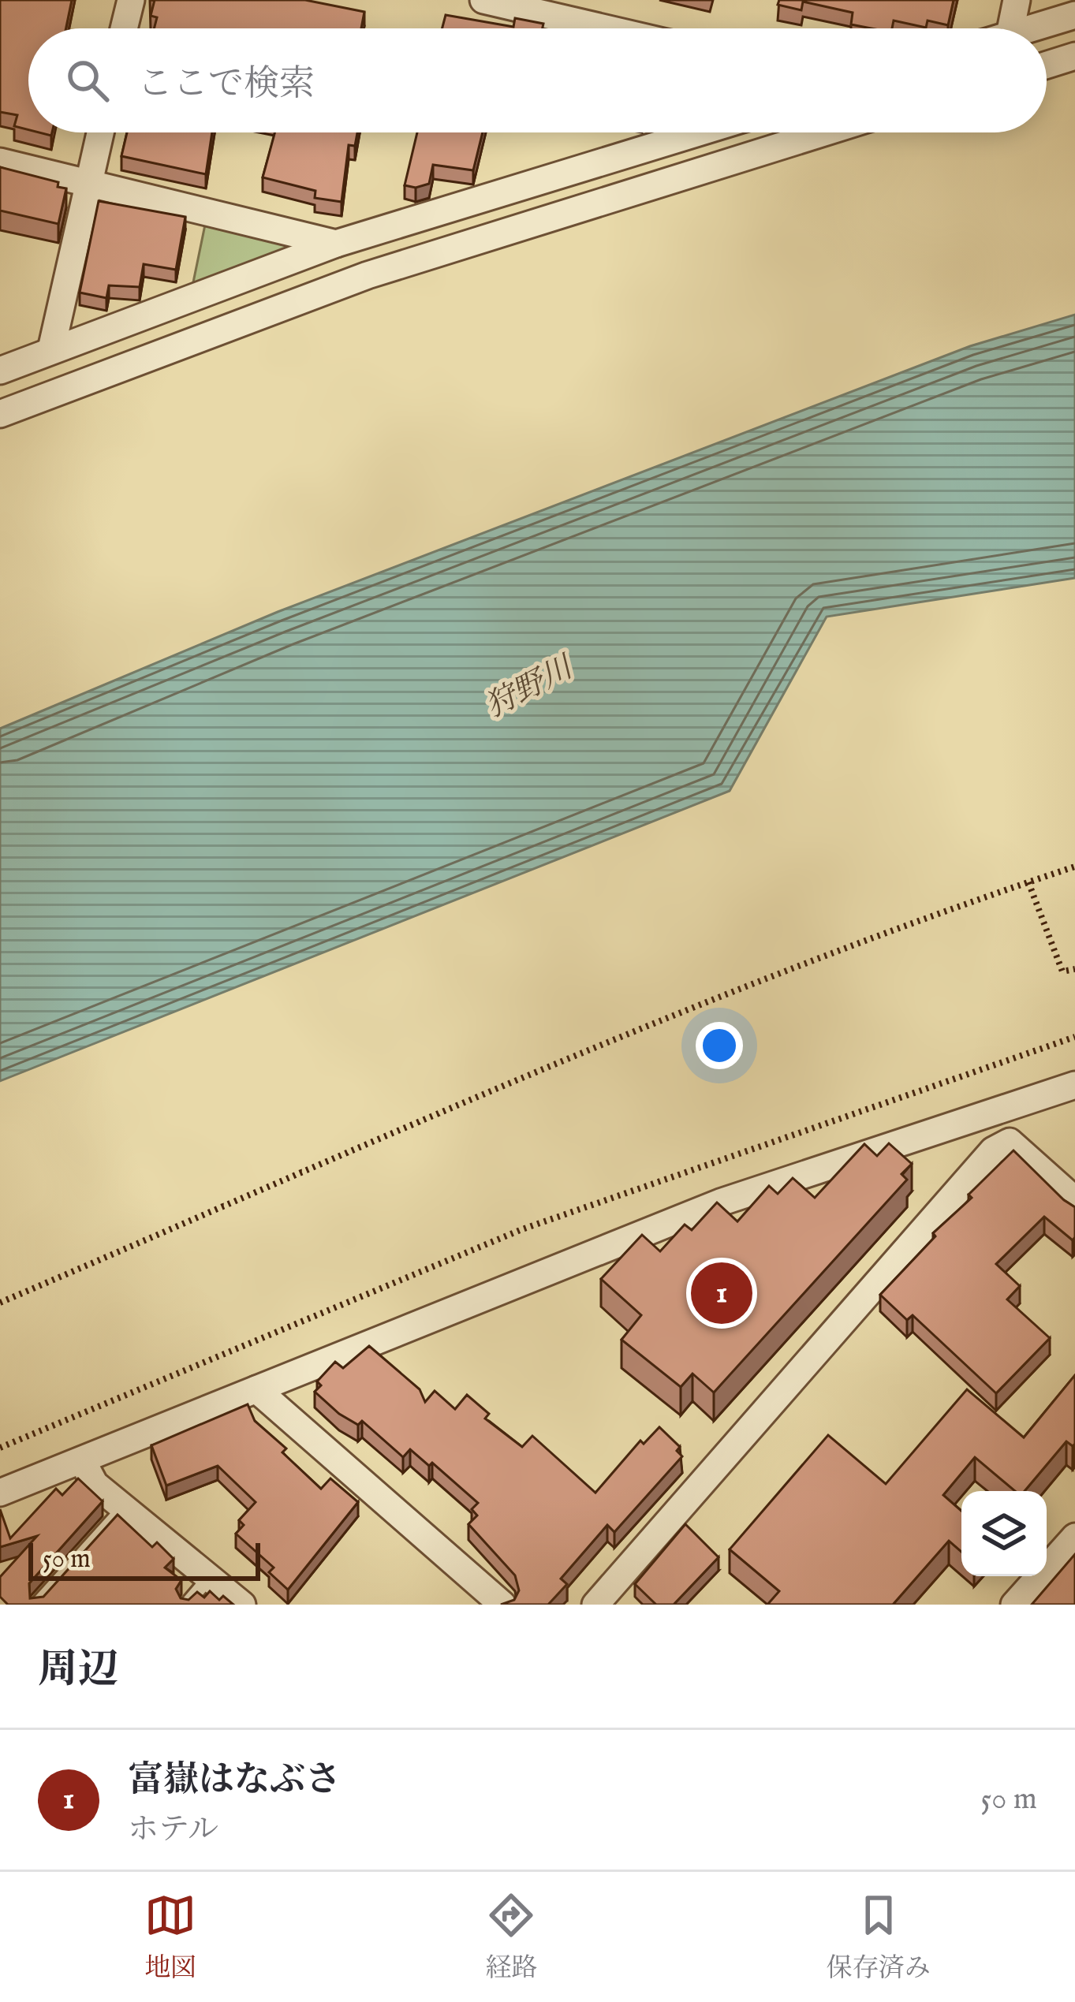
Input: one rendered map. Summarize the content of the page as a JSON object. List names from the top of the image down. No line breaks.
{"water":["狩野川"],"scale_bar":"50 m","page":{"search":"ここで検索","pins":"1","scale":"50 m","heading":"周辺","list":[{"mark":"1","name":"富嶽はなぶさ","note":"ホテル","value":"50 m"}],"nav":["地図","経路","保存済み"]}}
